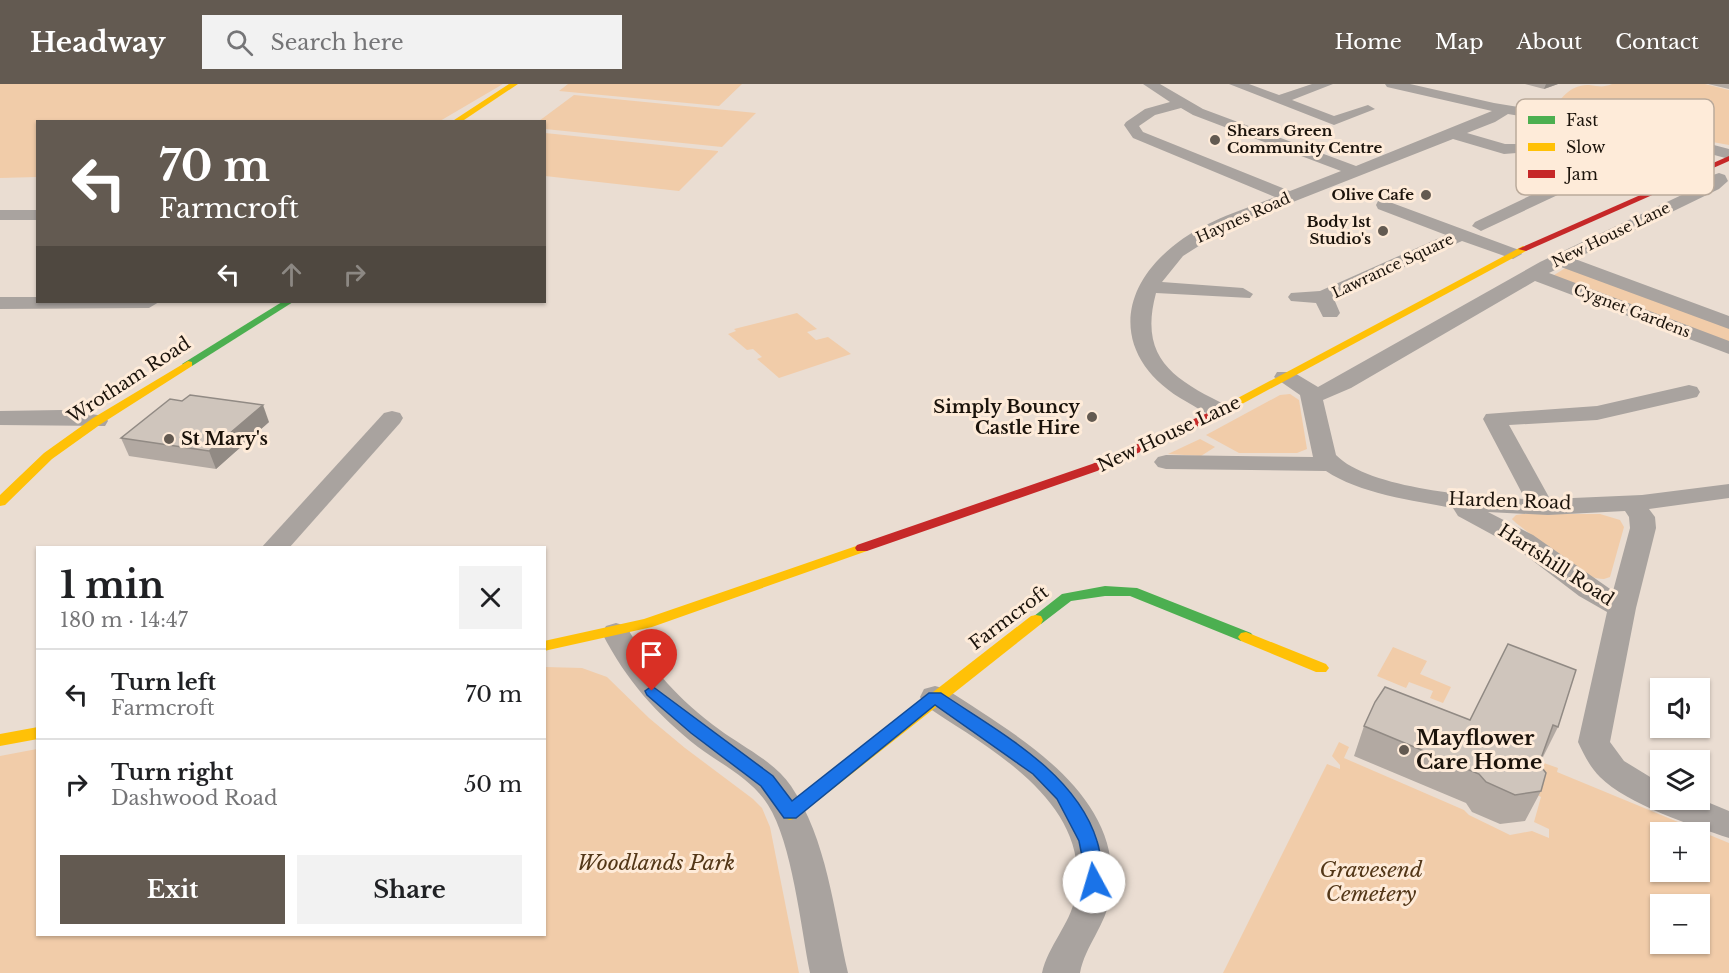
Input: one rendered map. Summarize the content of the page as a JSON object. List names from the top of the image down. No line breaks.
{"streets":{"street":["Haynes Road","New House Lane","Lawrance Square","Cygnet Gardens","Wrotham Road","Harden Road","Hartshill Road","Farmcroft"]},"crossings":[["Haynes Road","New House Lane"],["New House Lane","Lawrance Square"],["New House Lane","Cygnet Gardens"],["New House Lane","Harden Road"],["Harden Road","Hartshill Road"]],"parks":["Woodlands Park","Gravesend Cemetery"],"places":["Shears Green Community Centre","Olive Cafe","Body 1st Studio's","Simply Bouncy Castle Hire","St Mary's","Mayflower Care Home"],"legend":["Fast","Slow","Jam"],"page":{"header":"Headway","search":"Search here","nav":["Home","Map","About","Contact"],"turn":["70 m","Farmcroft"],"heading":["1 min","180 m · 14:47"],"list":[{"name":"Turn left","note":"Farmcroft","value":"70 m"},{"name":"Turn right","note":"Dashwood Road","value":"50 m"}],"map_buttons":["+","−"],"buttons":["Exit","Share"]}}
